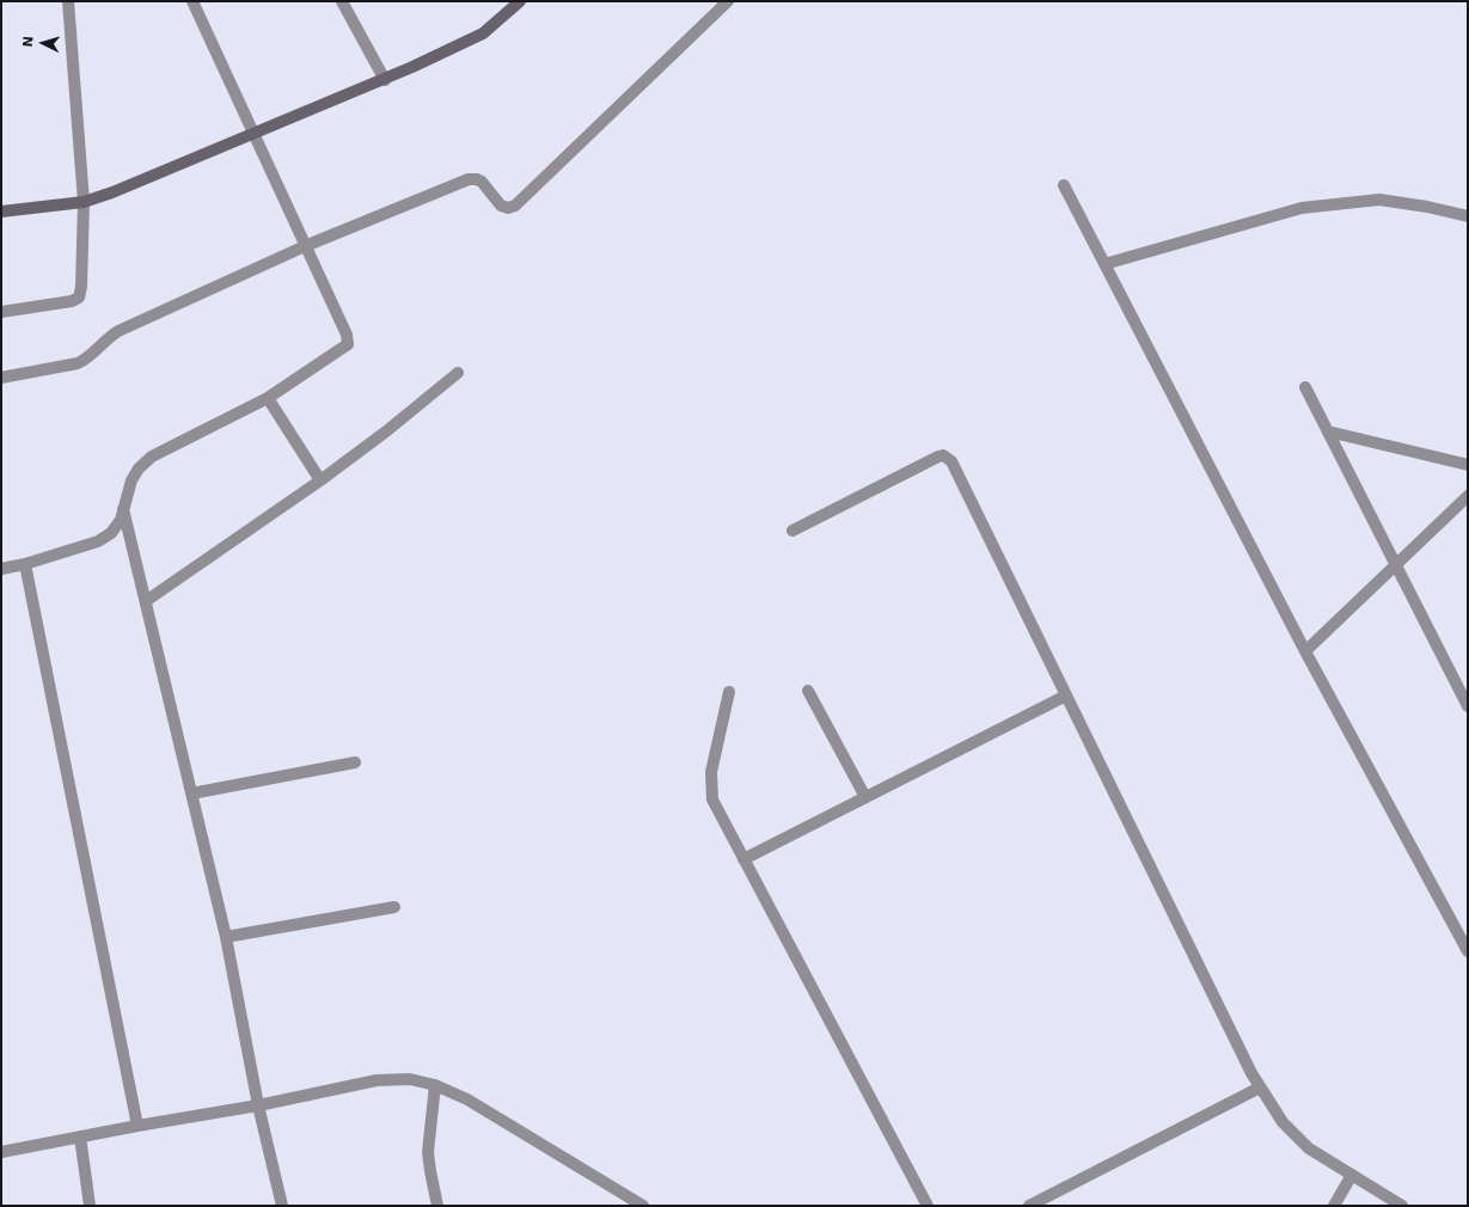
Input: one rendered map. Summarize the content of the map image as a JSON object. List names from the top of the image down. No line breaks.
{"north":"left"}
